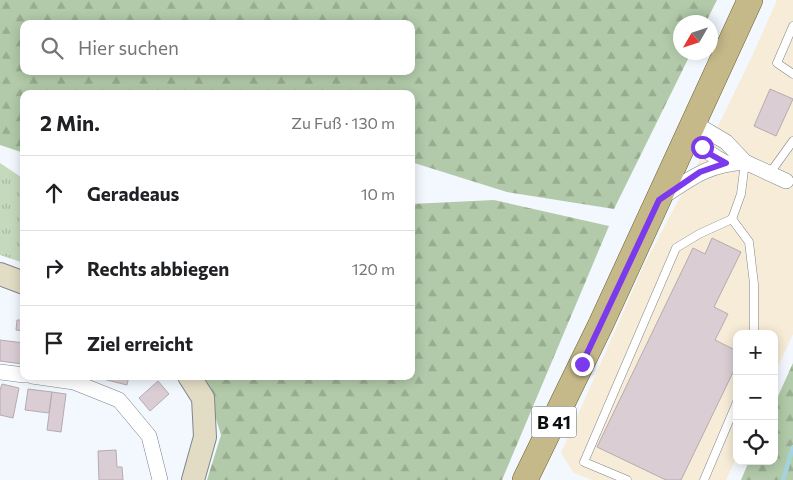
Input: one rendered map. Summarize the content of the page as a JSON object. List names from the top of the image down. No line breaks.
{"streets":{"main road":["B 41"]},"north":"bottom left","page":{"search":"Hier suchen","heading":["2 Min.","Zu Fuß · 130 m"],"list":[["Geradeaus","10 m"],["Rechts abbiegen","120 m"],"Ziel erreicht"],"map_buttons":["+","−"]}}
